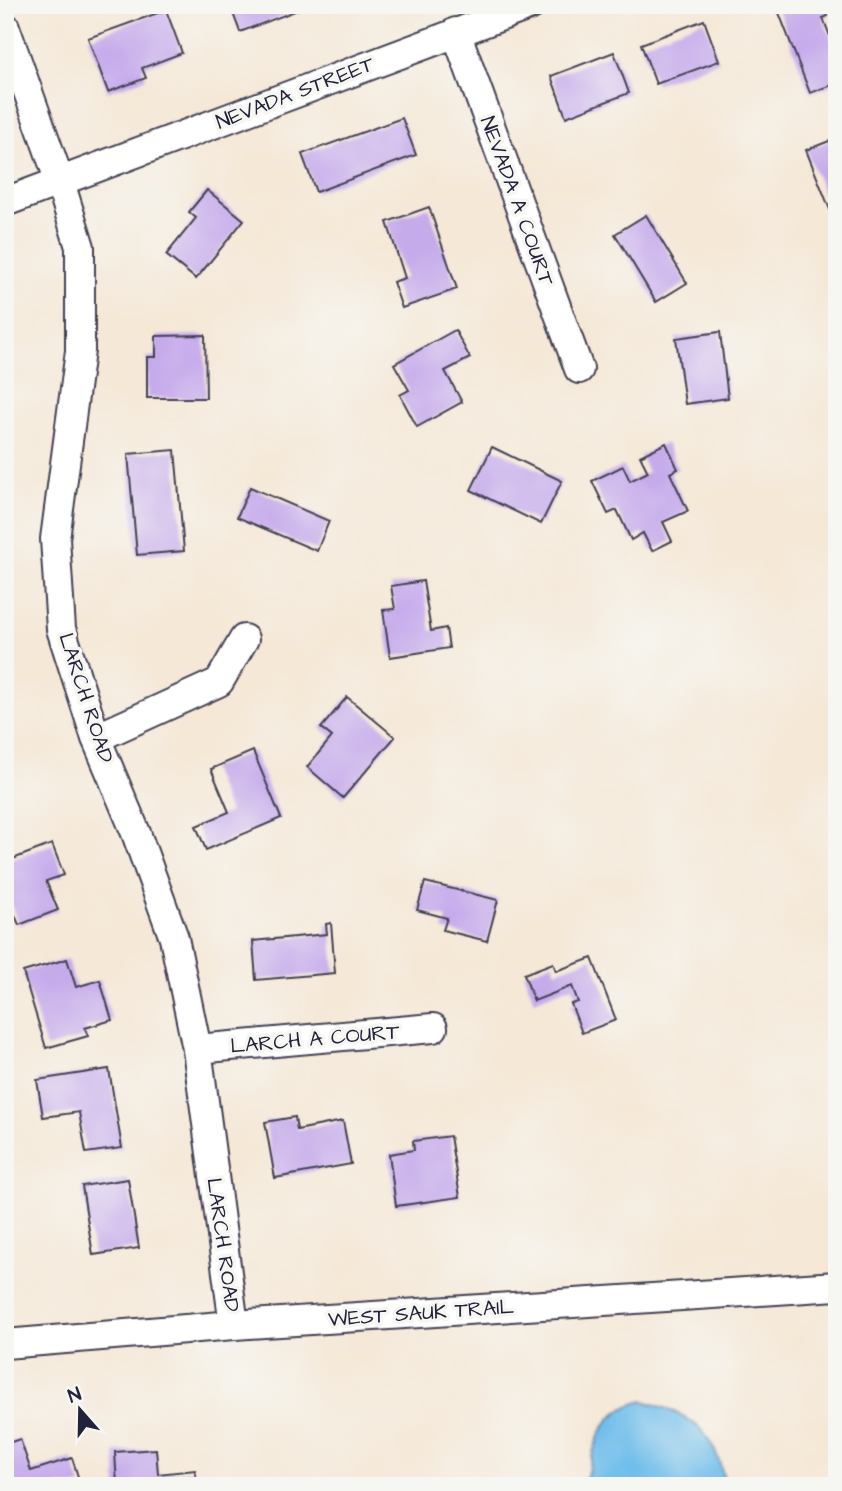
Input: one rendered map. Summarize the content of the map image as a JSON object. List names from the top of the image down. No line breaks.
{"streets":{"street":["NEVADA STREET","NEVADA A COURT","LARCH ROAD","LARCH A COURT","WEST SAUK TRAIL"]},"crossings":[["NEVADA STREET","NEVADA A COURT"],["NEVADA STREET","LARCH ROAD"],["LARCH ROAD","LARCH A COURT"],["LARCH ROAD","WEST SAUK TRAIL"]],"north":"top"}
